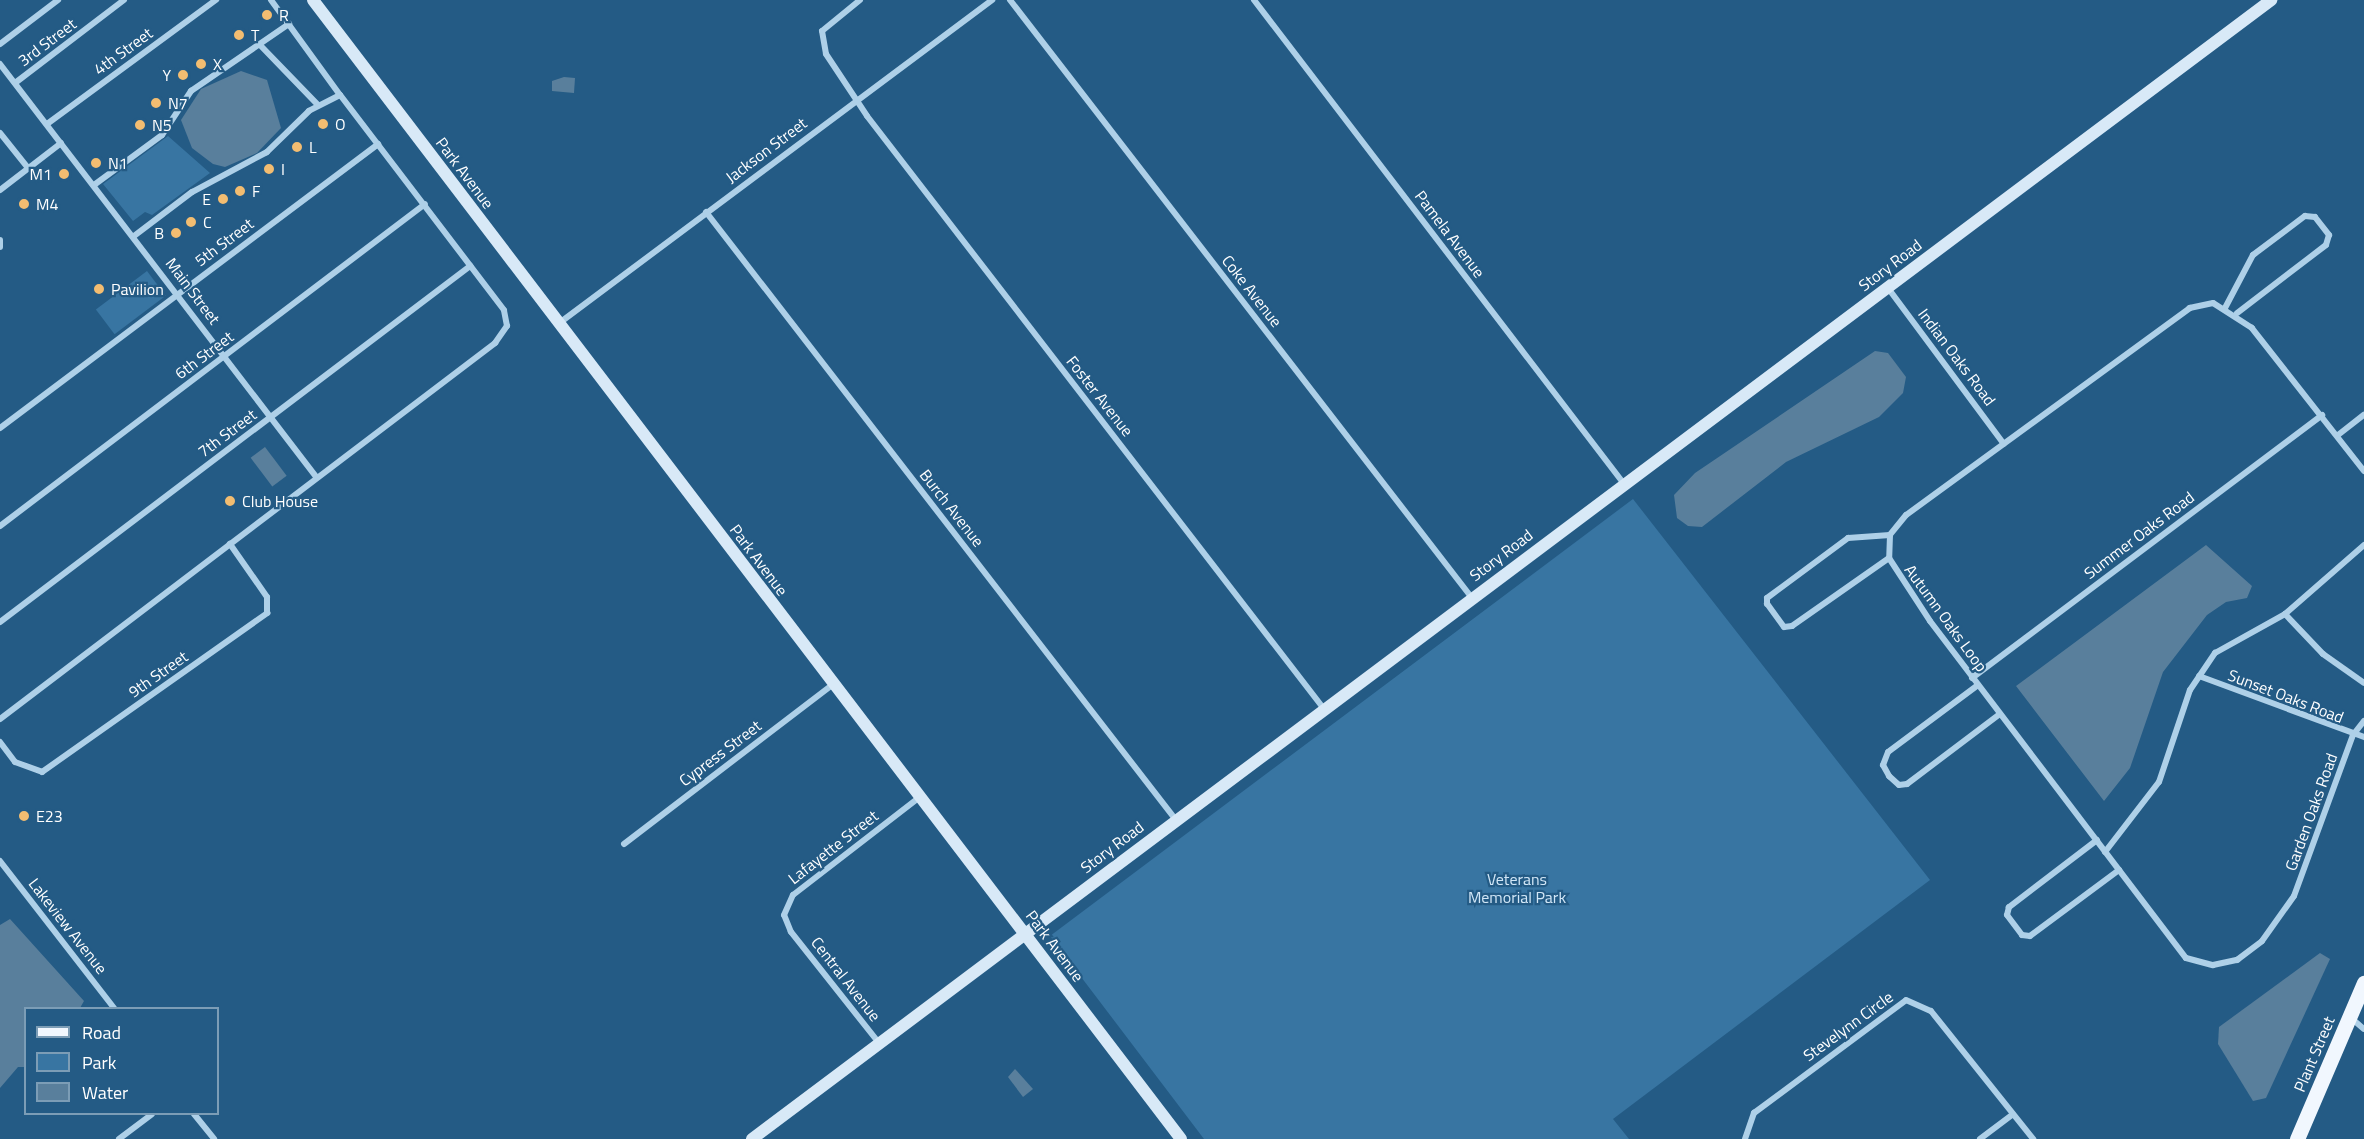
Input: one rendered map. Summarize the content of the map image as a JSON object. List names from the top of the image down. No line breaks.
{"streets":{"main road":["Plant Street"],"street":["3rd Street","4th Street","Jackson Street","Park Avenue","Pamela Avenue","5th Street","Story Road","Main Street","Coke Avenue","6th Street","Indian Oaks Road","Foster Avenue","7th Street","Burch Avenue","Summer Oaks Road","Autumn Oaks Loop","9th Street","Sunset Oaks Road","Cypress Street","Garden Oaks Road","Lafayette Street","Lakeview Avenue","Central Avenue","Stevelynn Circle"]},"crossings":[["3rd Street","Main Street"],["4th Street","Main Street"],["Jackson Street","Park Avenue"],["Jackson Street","Foster Avenue"],["Jackson Street","Burch Avenue"],["Park Avenue","Story Road"],["Park Avenue","Cypress Street"],["Park Avenue","Lafayette Street"],["Pamela Avenue","Story Road"],["5th Street","Main Street"],["Story Road","Coke Avenue"],["Story Road","Indian Oaks Road"],["Story Road","Foster Avenue"],["Story Road","Burch Avenue"],["Story Road","Central Avenue"],["Main Street","6th Street"],["Main Street","7th Street"],["Summer Oaks Road","Autumn Oaks Loop"],["Autumn Oaks Loop","Garden Oaks Road"],["Sunset Oaks Road","Garden Oaks Road"],["Lafayette Street","Central Avenue"]],"parks":["Veterans Memorial Park"],"places":["R","T","X","Y","N7","O","N5","L","N1","I","M1","F","E","M4","C","B","Pavilion","Club House","E23"],"legend":["Road","Park","Water"]}
